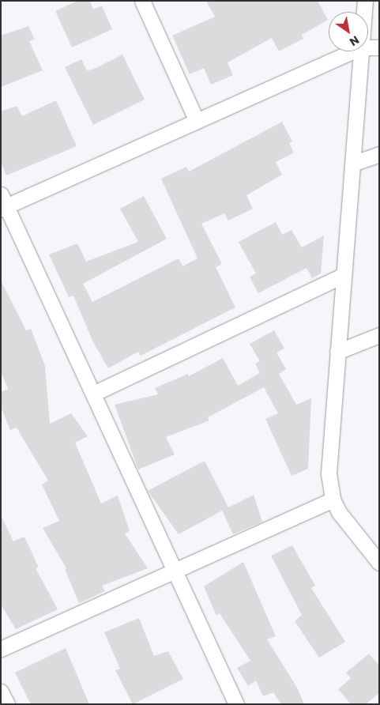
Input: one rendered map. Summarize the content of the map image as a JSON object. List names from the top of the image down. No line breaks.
{"north":"bottom right"}
